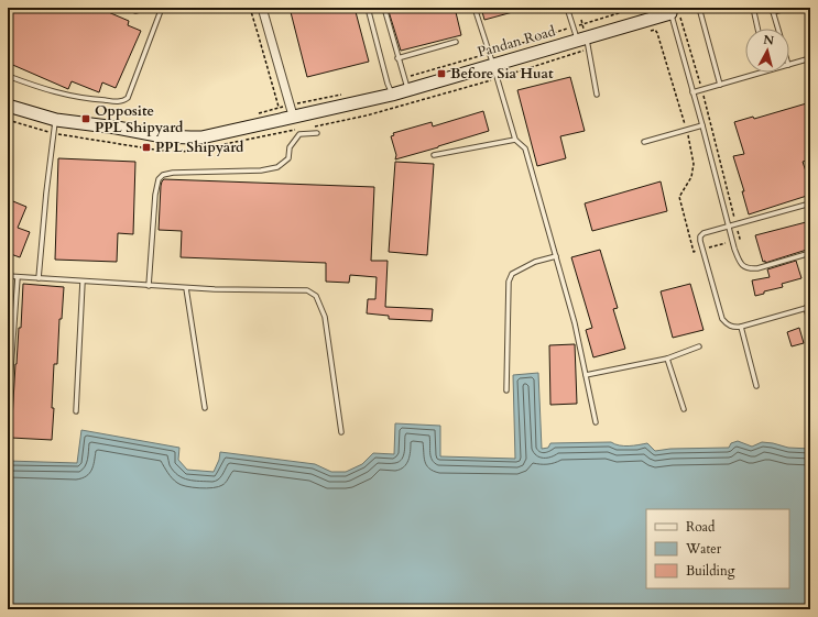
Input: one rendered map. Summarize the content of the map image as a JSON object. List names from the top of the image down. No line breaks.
{"streets":{"street":["Pandan Road"]},"places":{"transit":["Before Sia Huat","Opposite PPL Shipyard","PPL Shipyard"]},"legend":["Road","Water","Building"],"north":"top"}
